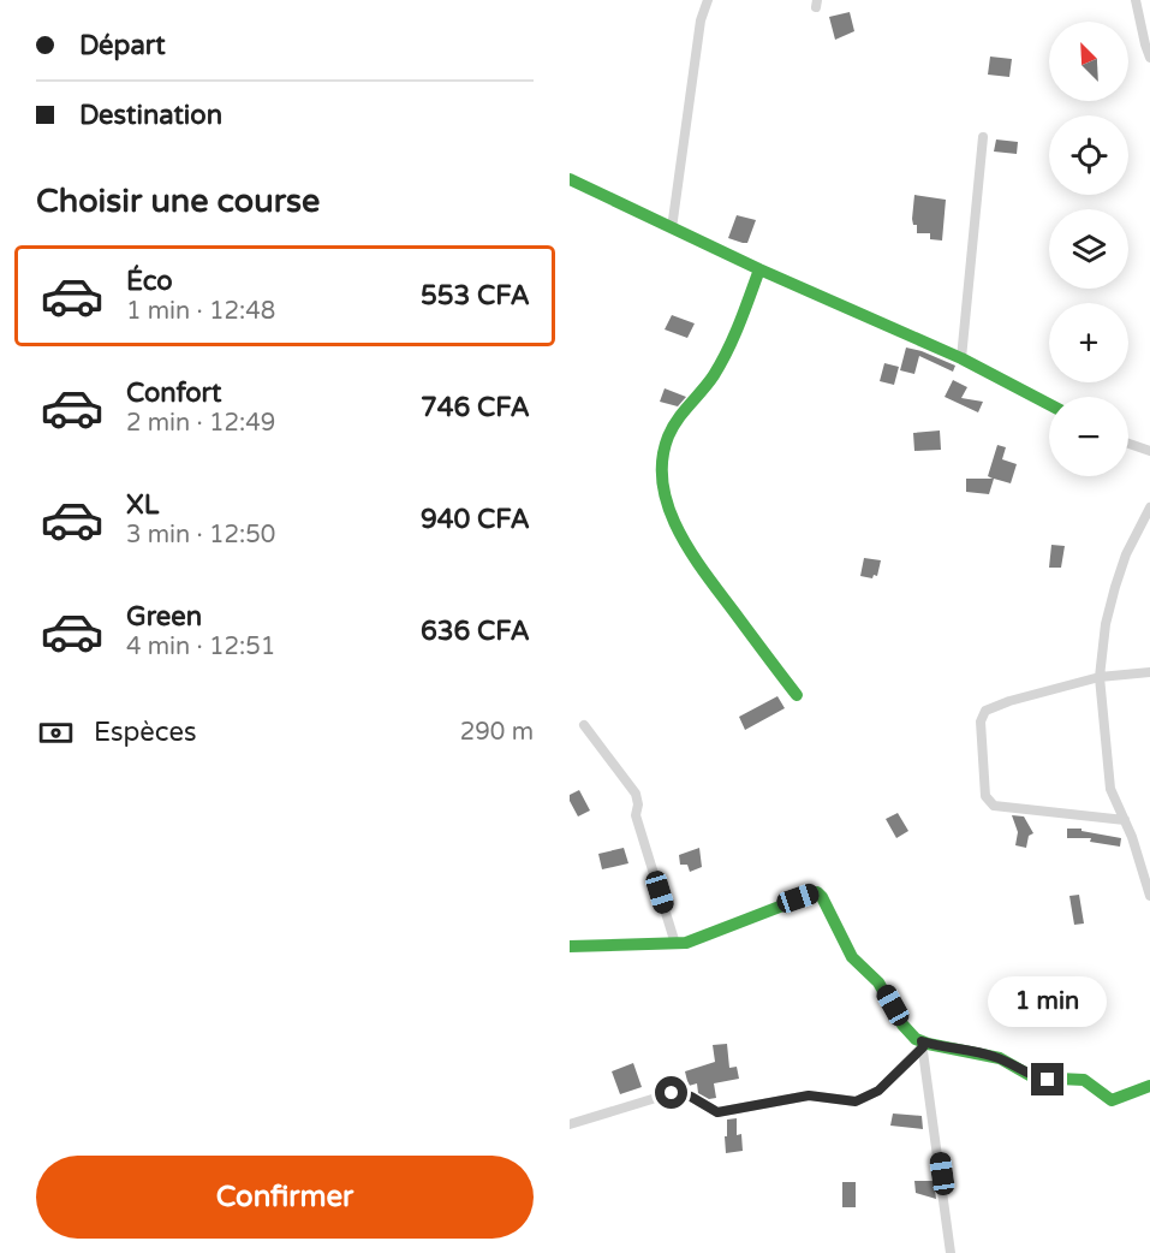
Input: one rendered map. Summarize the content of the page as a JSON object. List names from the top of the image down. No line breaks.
{"north":"top left","page":{"banner":["Départ","Destination"],"map_buttons":["+","−"],"heading":"Choisir une course","list":[{"name":"Éco","note":"1 min · 12:48","value":"553 CFA"},{"name":"Confort","note":"2 min · 12:49","value":"746 CFA"},{"name":"XL","note":"3 min · 12:50","value":"940 CFA"},{"name":"Green","note":"4 min · 12:51","value":"636 CFA"}],"pay":["Espèces","290 m"],"bubble":"1 min","buttons":"Confirmer"}}
